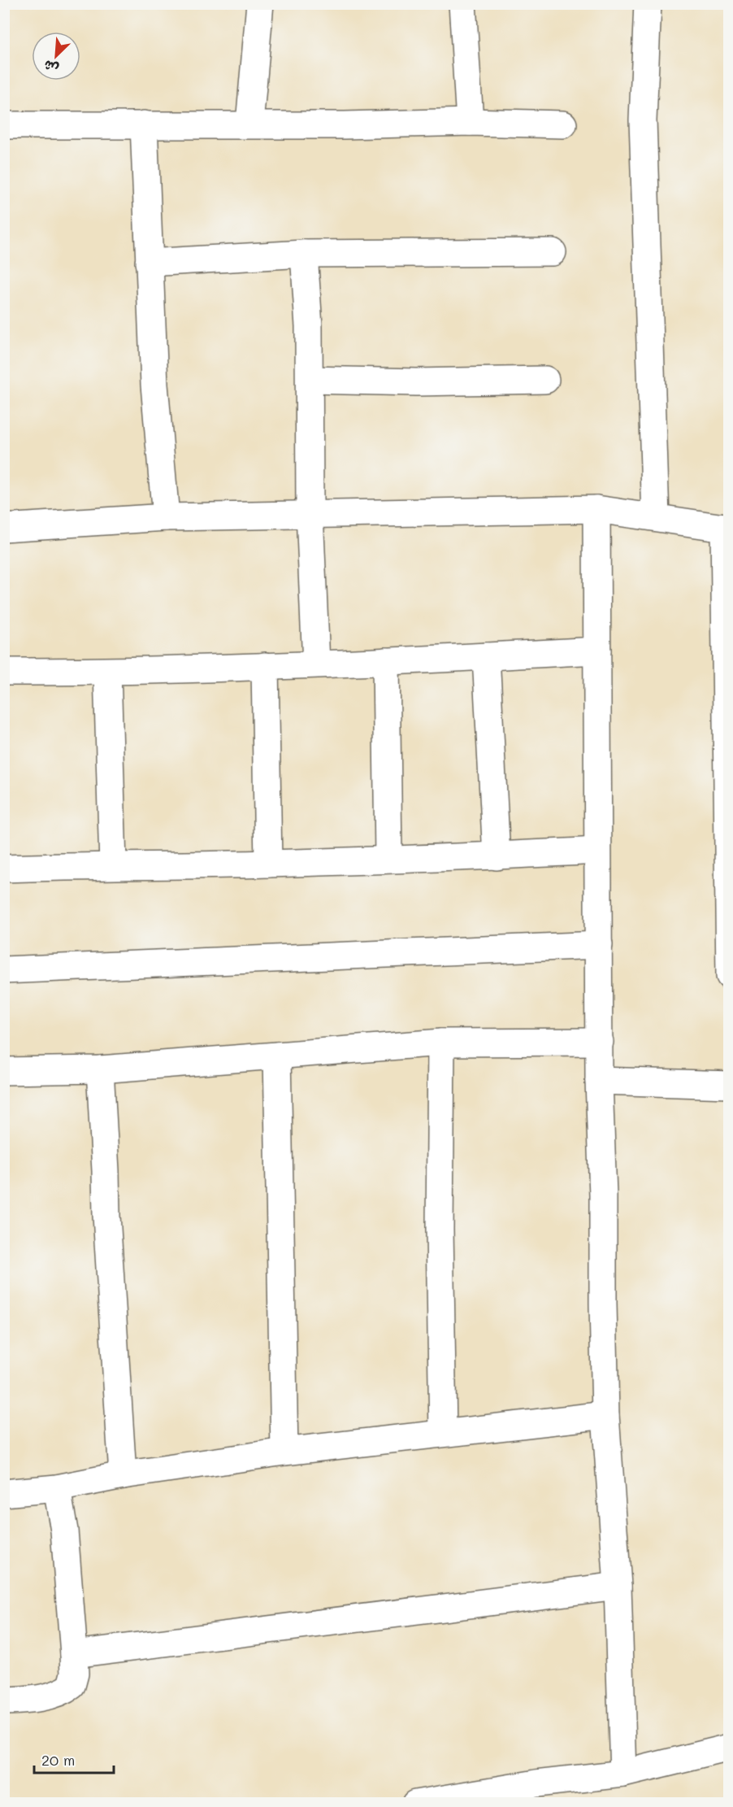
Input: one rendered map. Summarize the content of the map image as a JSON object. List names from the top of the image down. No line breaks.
{"scale_bar":"20 m","north":"bottom left"}
